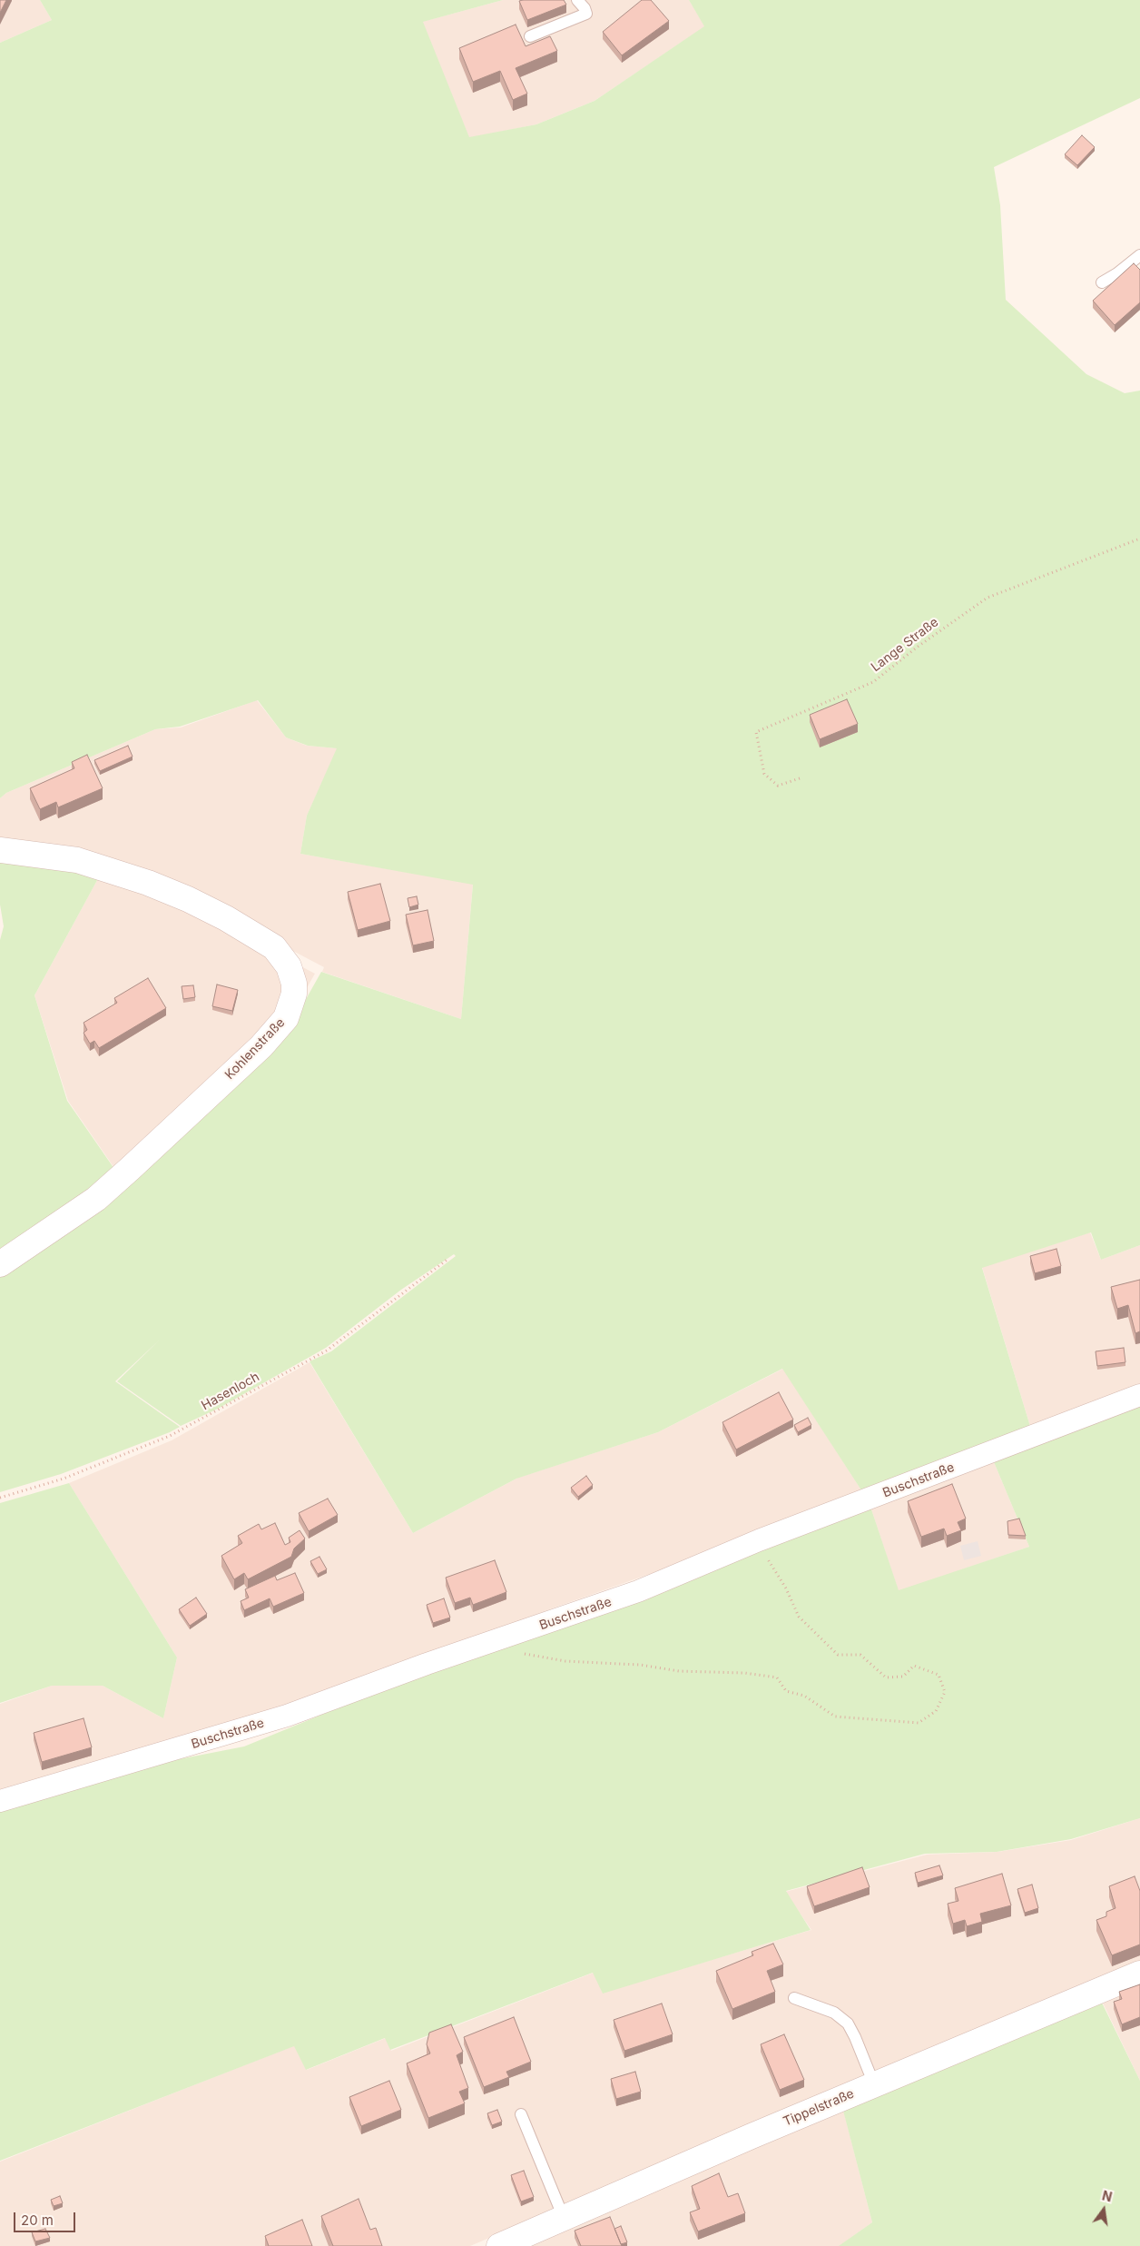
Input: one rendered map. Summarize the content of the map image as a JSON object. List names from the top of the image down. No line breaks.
{"streets":{"street":["Kohlenstraße","Buschstraße","Tippelstraße"],"path":["Lange Straße","Hasenloch"]},"scale_bar":"20 m","north":"top"}
